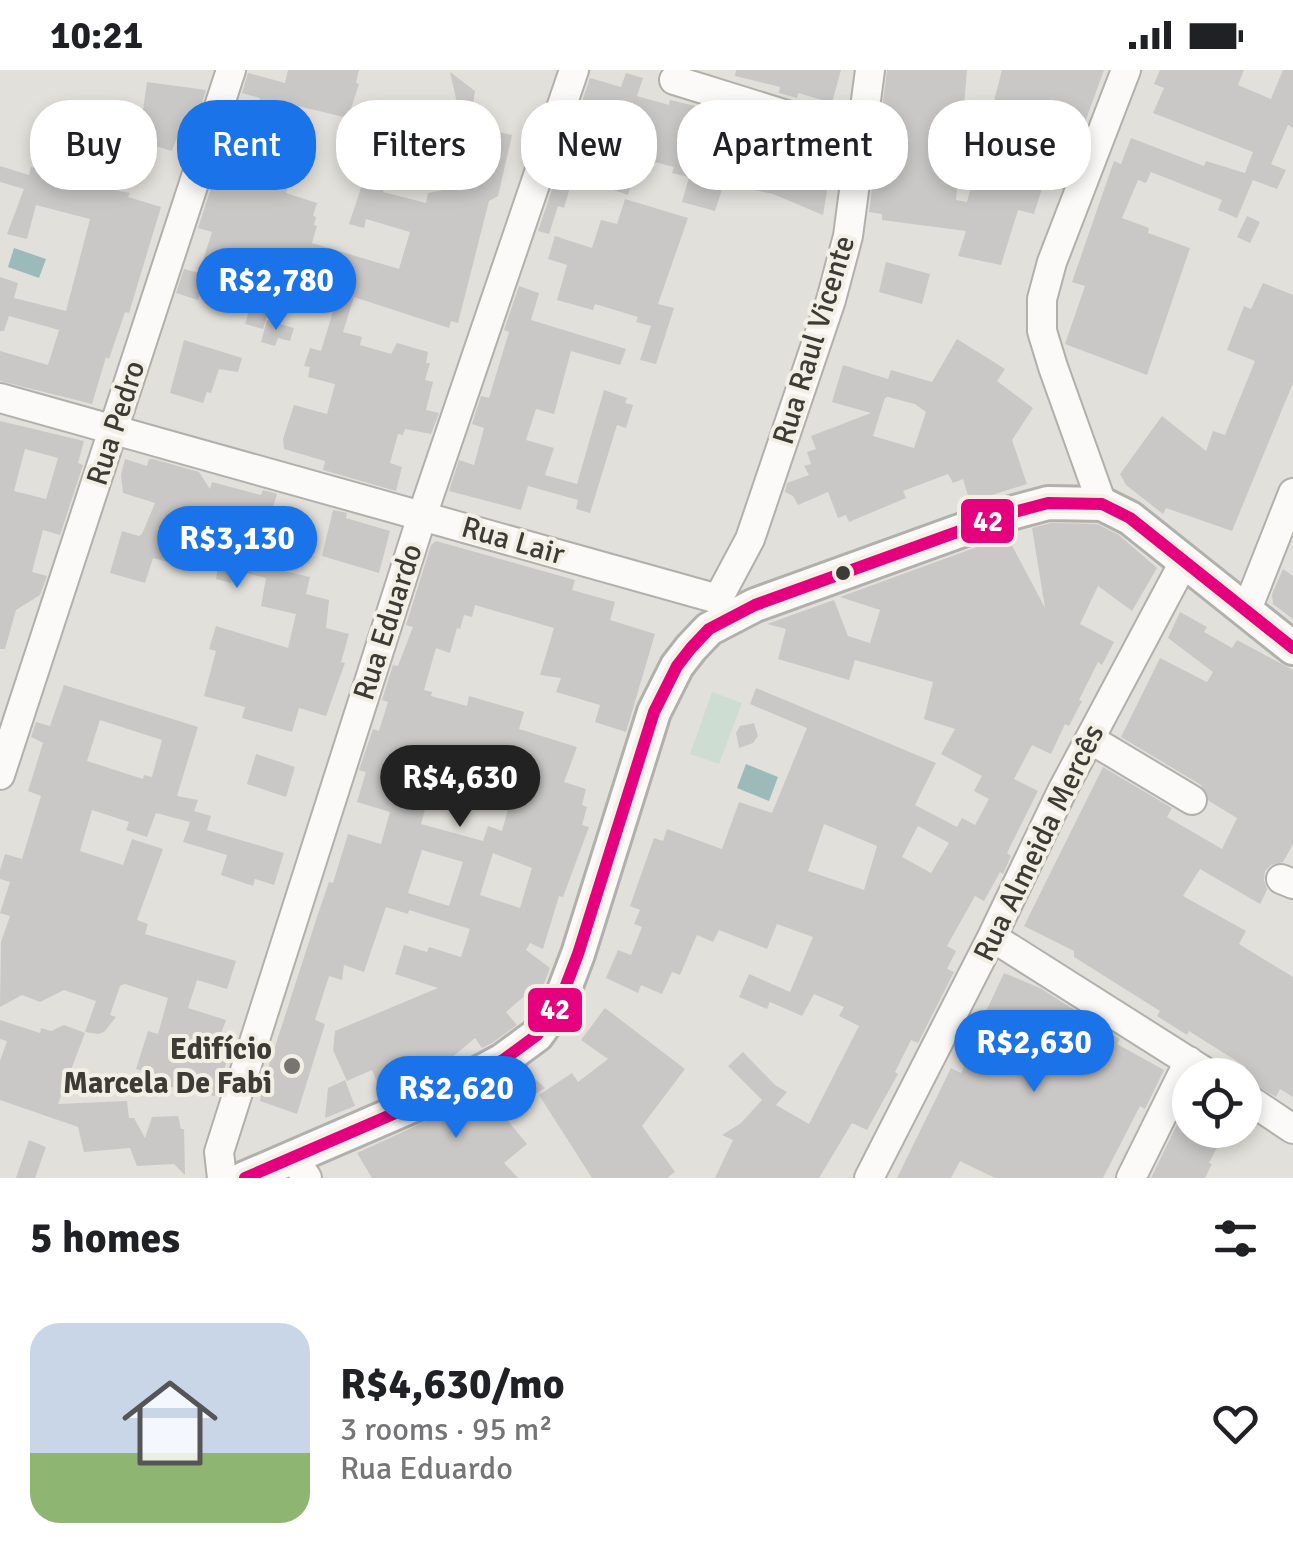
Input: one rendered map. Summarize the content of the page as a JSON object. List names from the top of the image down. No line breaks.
{"streets":{"street":["Rua Raul Vicente","Rua Pedro","Rua Lair","Rua Eduardo","Rua Almeida Mercês"]},"crossings":[["Rua Raul Vicente","Rua Lair"],["Rua Pedro","Rua Lair"],["Rua Lair","Rua Eduardo"]],"places":["Edifício Marcela De Fabi"],"lines":["transit line 42"],"page":{"status":"10:21","chip":["Buy","Rent","Filters","New","Apartment","House"],"price":["R$2,780","R$3,130","R$4,630","R$2,630","R$2,620"],"heading":"5 homes","list":[{"name":"R$4,630/mo","note":"3 rooms · 95 m² · Rua Eduardo"}]}}
